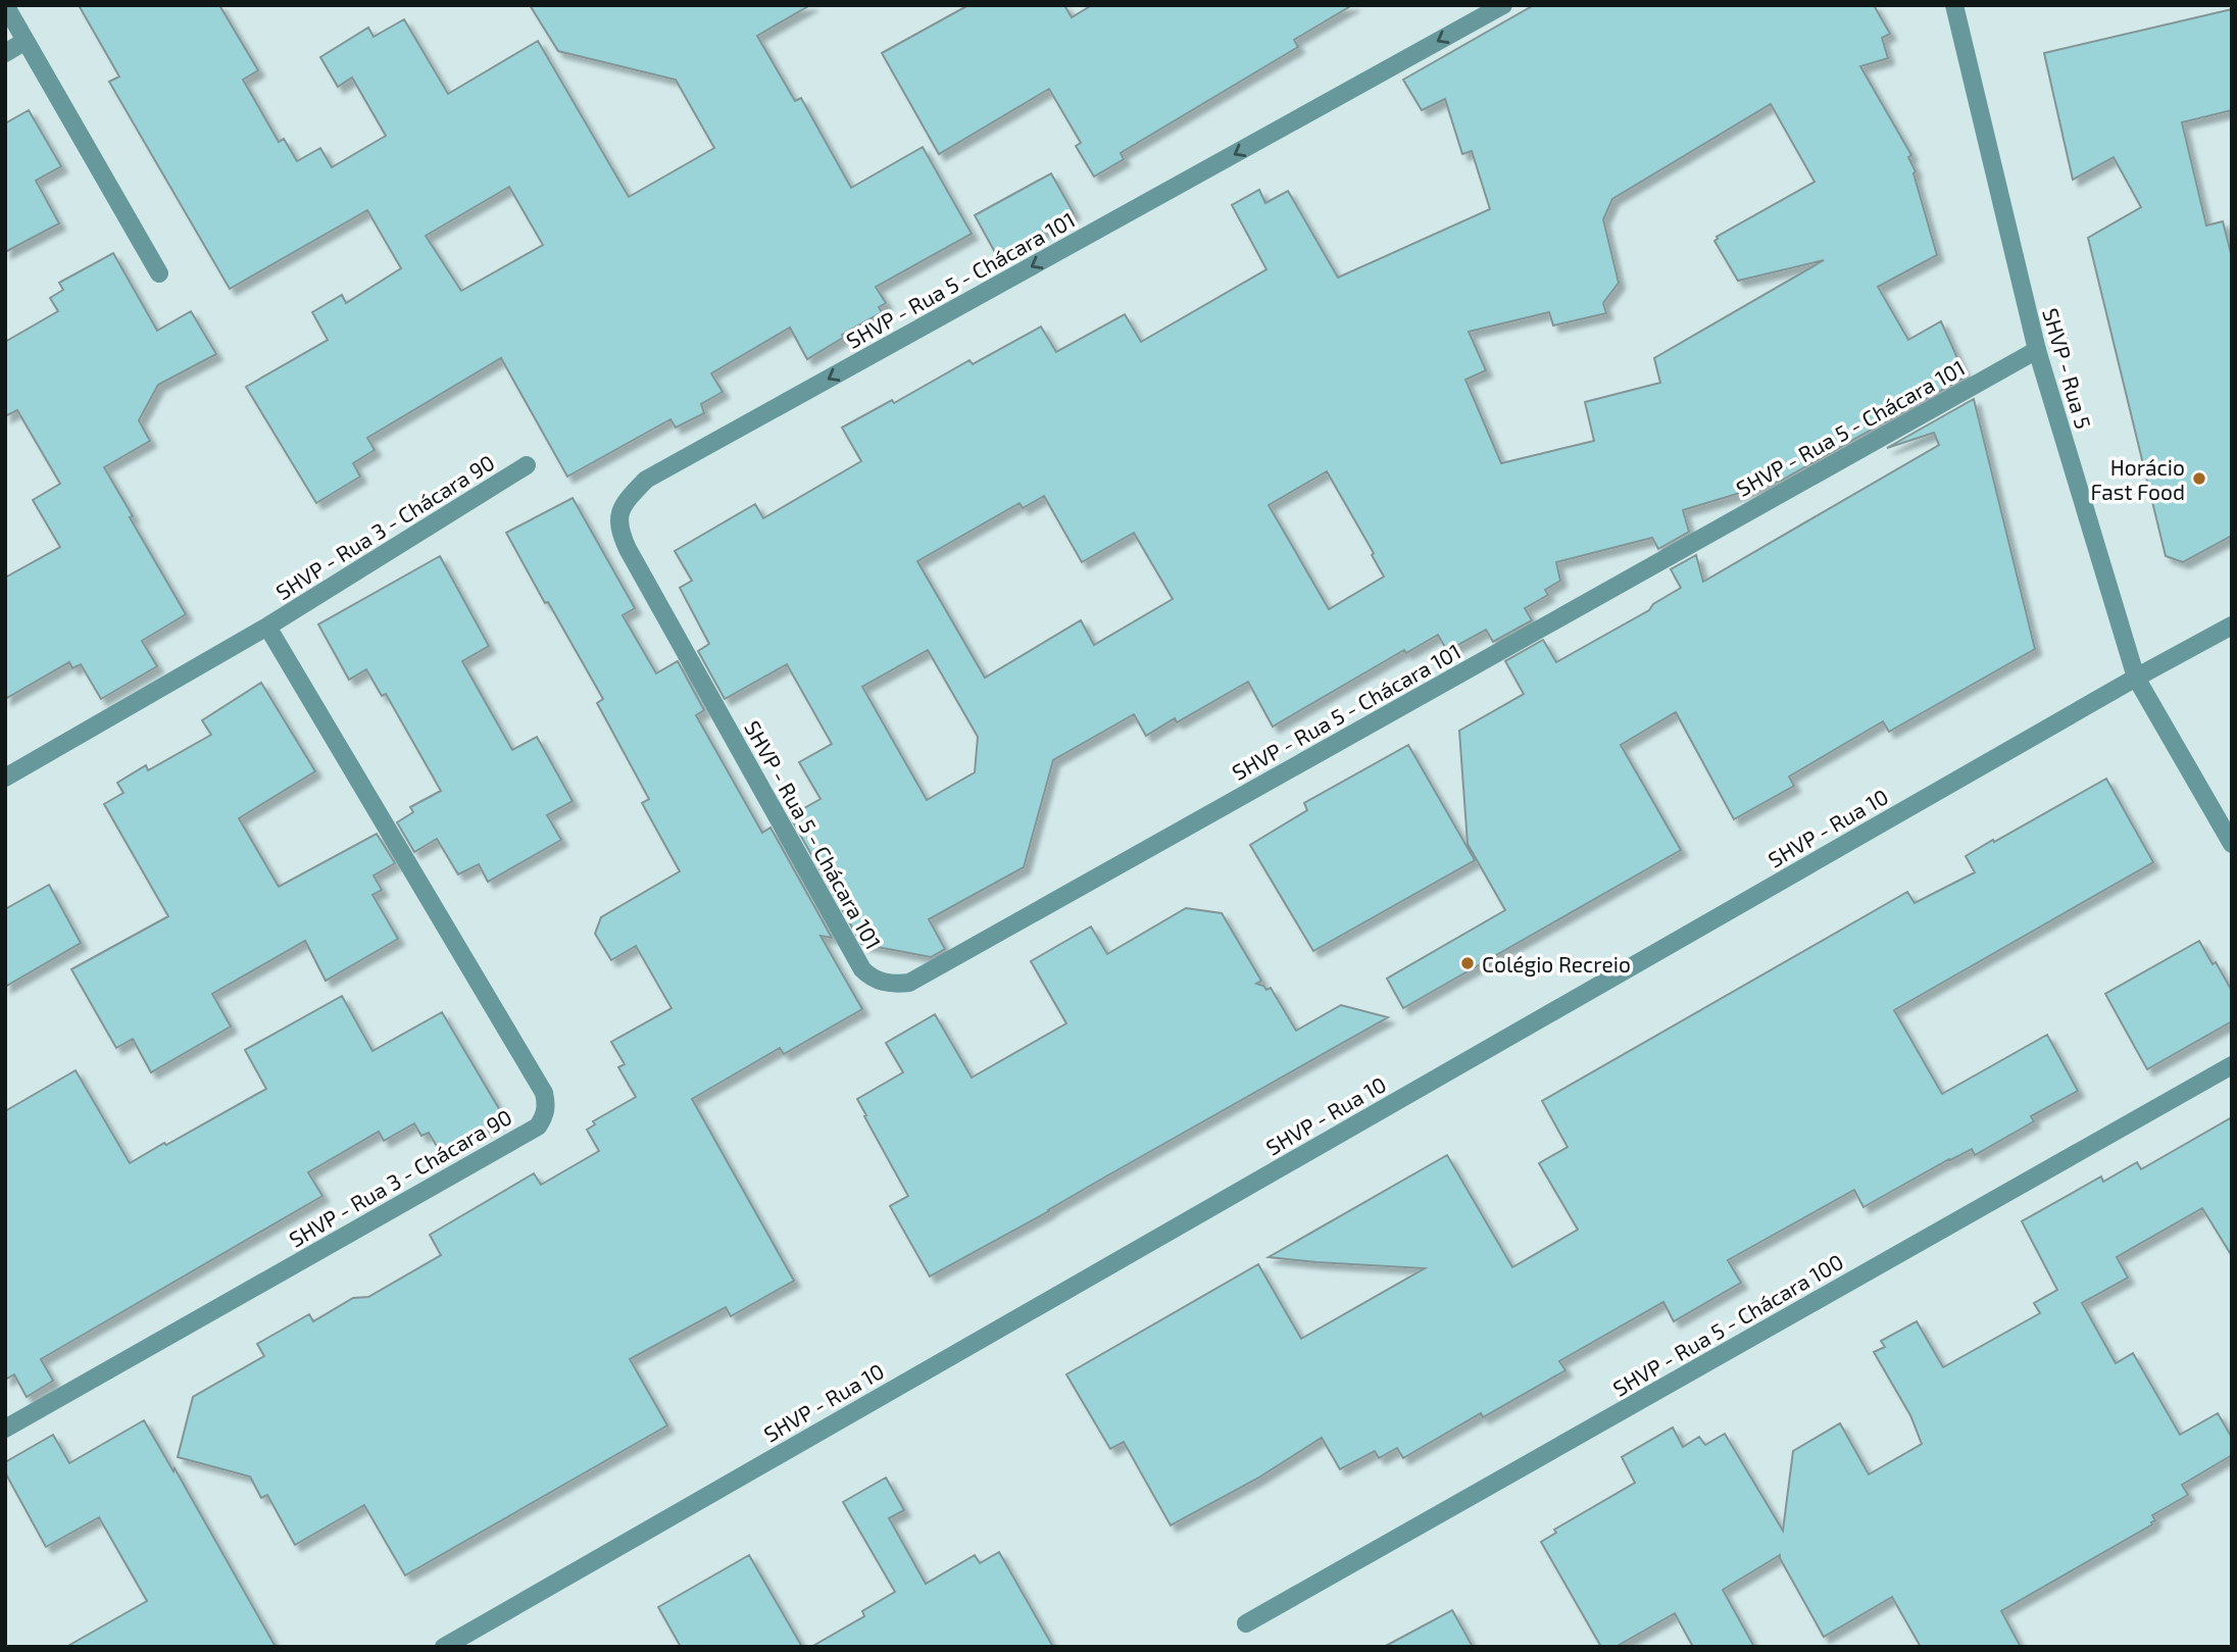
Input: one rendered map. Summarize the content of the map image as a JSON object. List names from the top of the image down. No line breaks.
{"streets":{"street":["SHVP - Rua 5 - Chácara 101","SHVP - Rua 5","SHVP - Rua 3 - Chácara 90","SHVP - Rua 10","SHVP - Rua 5 - Chácara 100"]},"crossings":[["SHVP - Rua 5 - Chácara 101","SHVP - Rua 5"],["SHVP - Rua 5","SHVP - Rua 10"]],"places":["Horácio Fast Food","Colégio Recreio"]}
